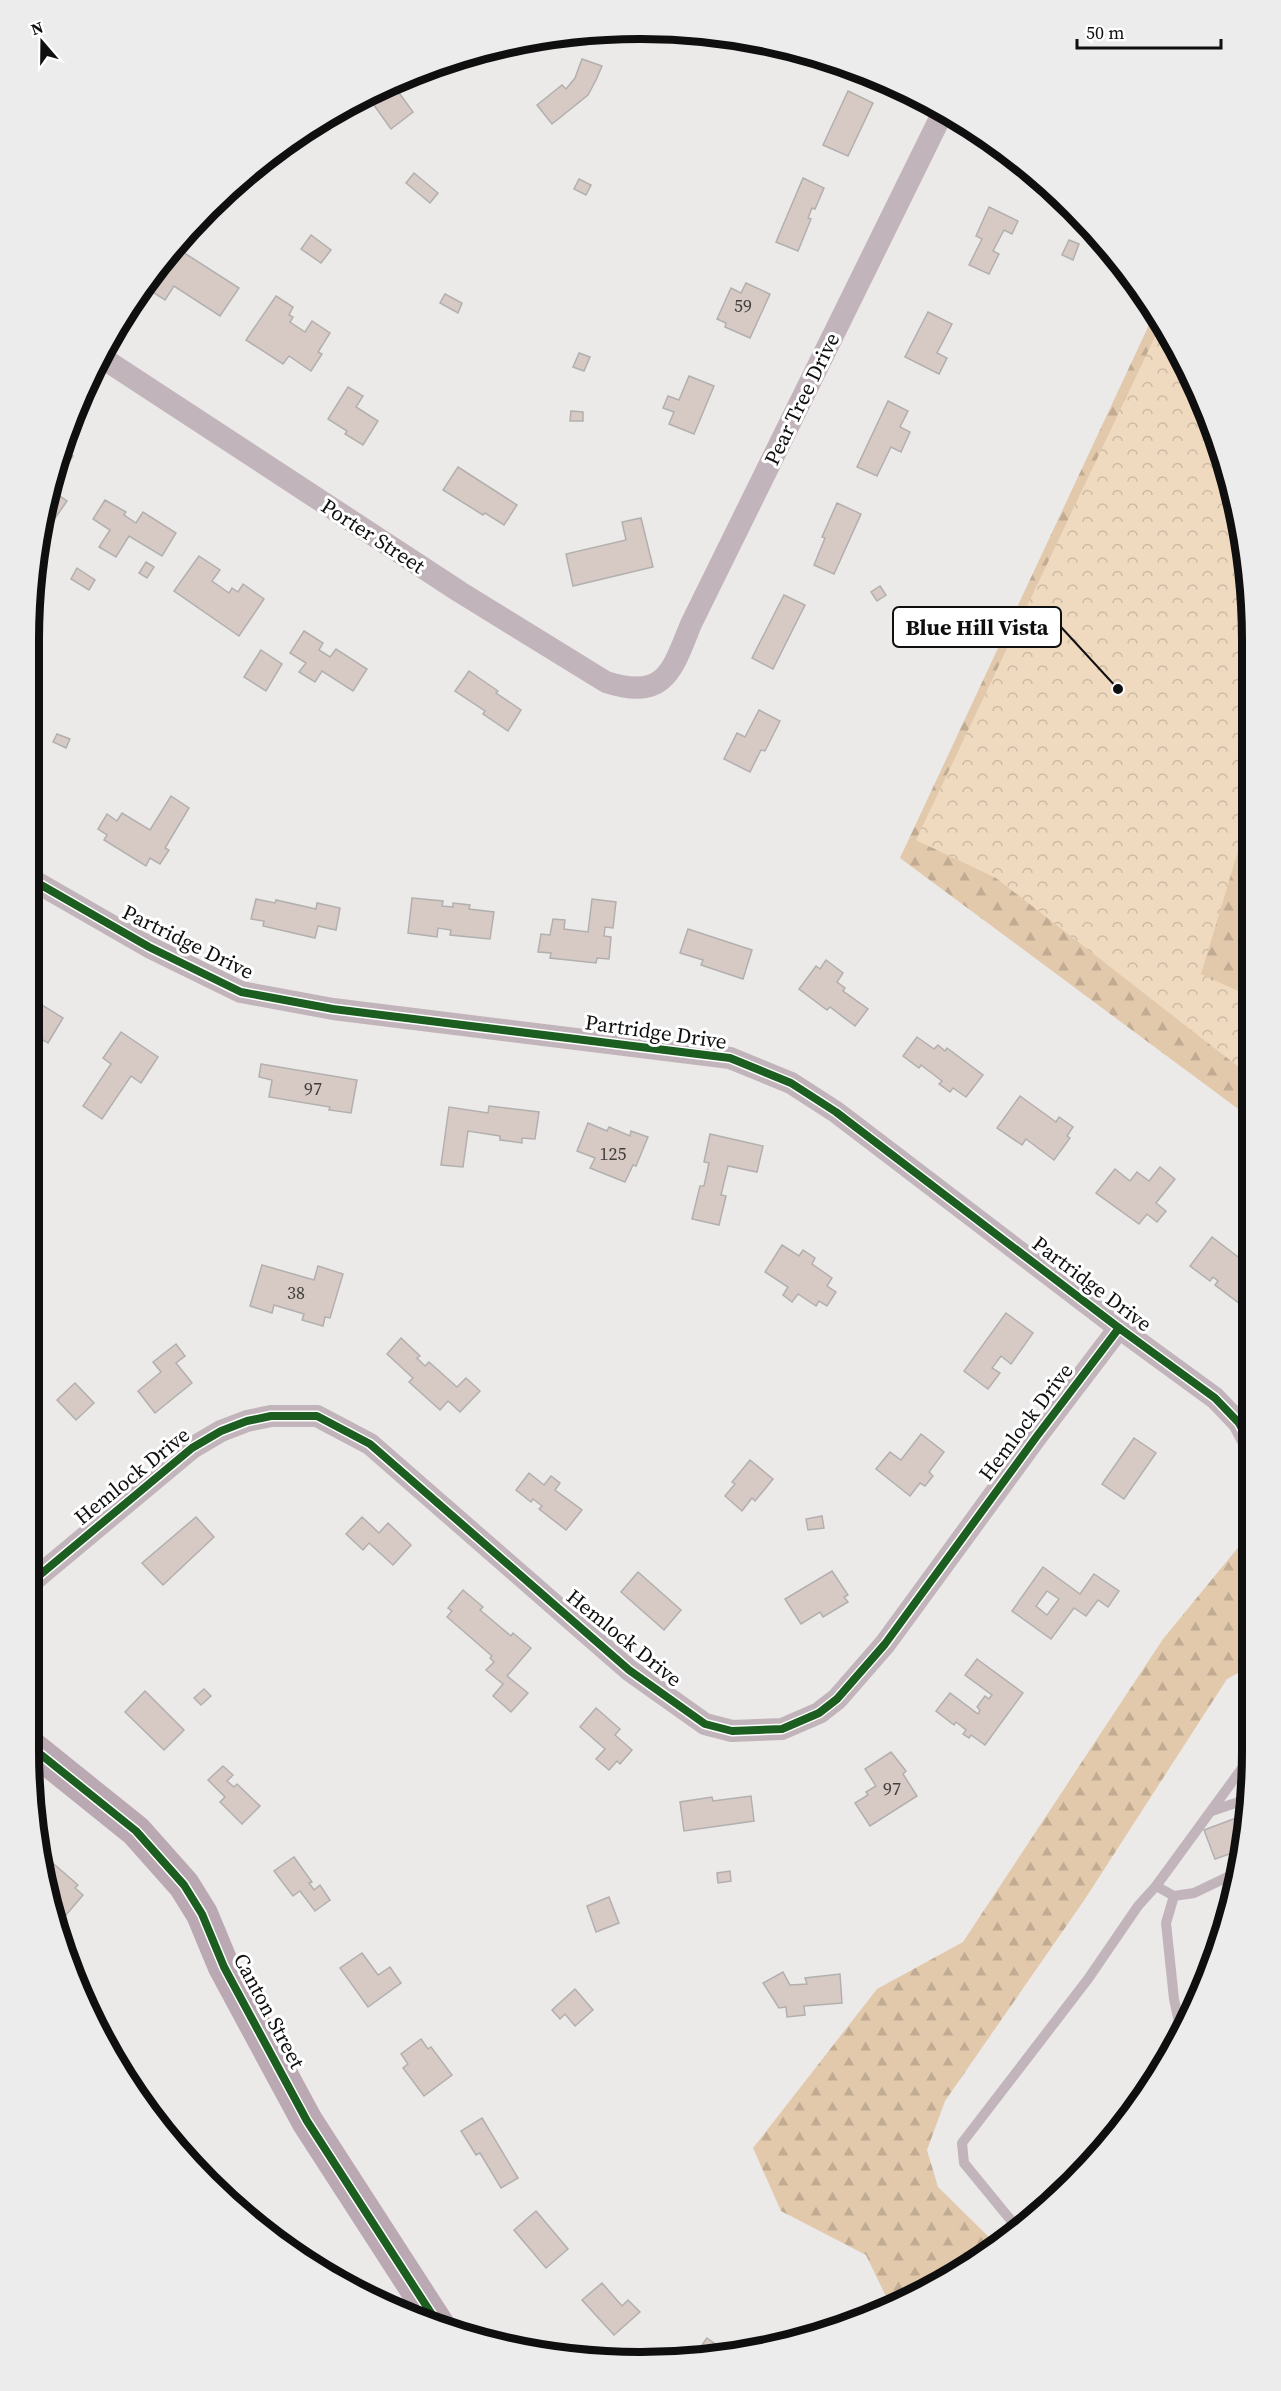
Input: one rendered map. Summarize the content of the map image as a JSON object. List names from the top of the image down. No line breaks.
{"streets":{"main road":["Canton Street"],"street":["Pear Tree Drive","Porter Street","Partridge Drive","Hemlock Drive"]},"crossings":[["Pear Tree Drive","Porter Street"],["Partridge Drive","Hemlock Drive"]],"places":["Blue Hill Vista"],"house_numbers":["59","97","125","38","97"],"scale_bar":"50 m","north":"top"}
